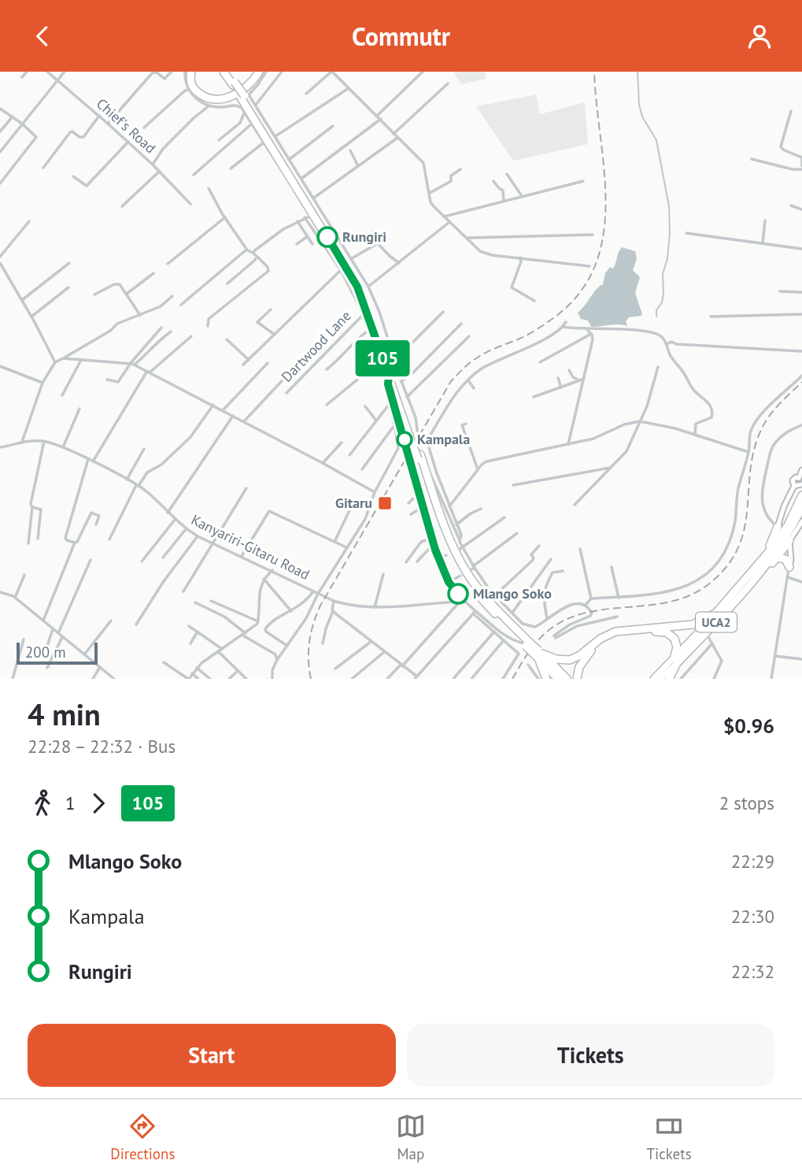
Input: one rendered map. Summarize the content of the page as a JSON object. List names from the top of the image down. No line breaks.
{"streets":{"highway":["UCA2"],"street":["Chief's Road","Dartwood Lane","Kanyariri-Gitaru Road"]},"crossings":[["Dartwood Lane","Kanyariri-Gitaru Road"]],"places":{"other":["Rungiri","Kampala","Mlango Soko"],"transit":["Gitaru"]},"lines":["bus line 105"],"scale_bar":"200 m","page":{"header":"Commutr","on_map":"105","scale":"200 m","heading":["4 min","22:28 – 22:32 · Bus","$0.96"],"legs":["1","105","2 stops"],"list":[{"name":"Mlango Soko","value":"22:29"},{"name":"Kampala","value":"22:30"},{"name":"Rungiri","value":"22:32"}],"buttons":["Start","Tickets"],"tabs":["Directions","Map","Tickets"]}}
